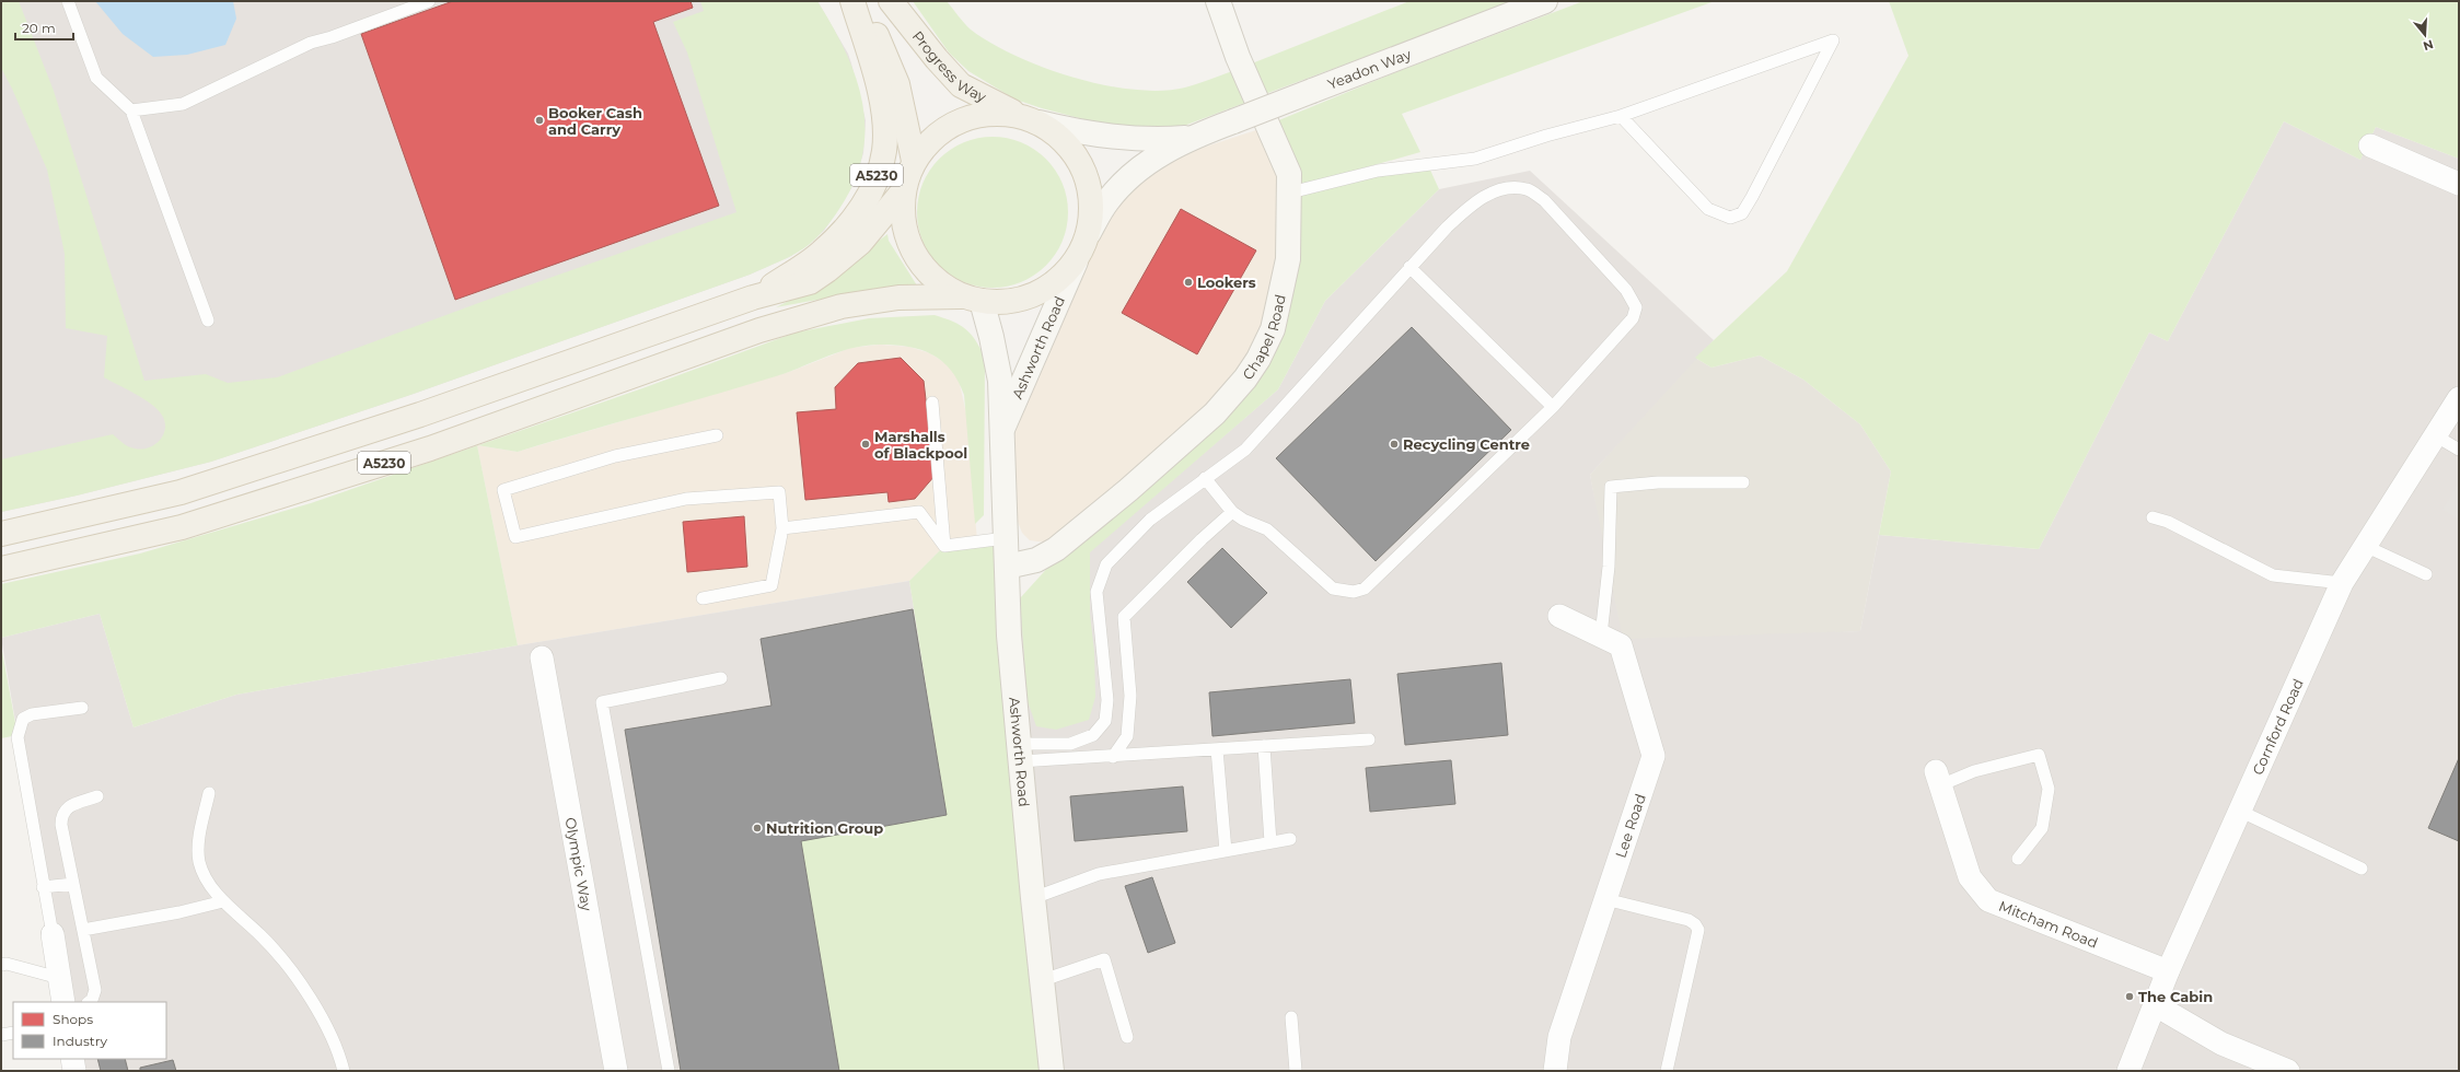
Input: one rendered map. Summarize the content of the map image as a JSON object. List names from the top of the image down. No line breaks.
{"streets":{"main road":["Progress Way","A5230"],"street":["Yeadon Way","Chapel Road","Ashworth Road","Cornford Road","Lee Road","Olympic Way","Mitcham Road"]},"crossings":[["Progress Way","Yeadon Way"],["Progress Way","A5230"],["Yeadon Way","A5230"],["A5230","Ashworth Road"],["Chapel Road","Ashworth Road"],["Cornford Road","Mitcham Road"]],"places":["Booker Cash and Carry","Lookers","Marshalls of Blackpool","Recycling Centre","Nutrition Group","The Cabin"],"legend":["Shops","Industry"],"scale_bar":"20 m","north":"bottom"}
